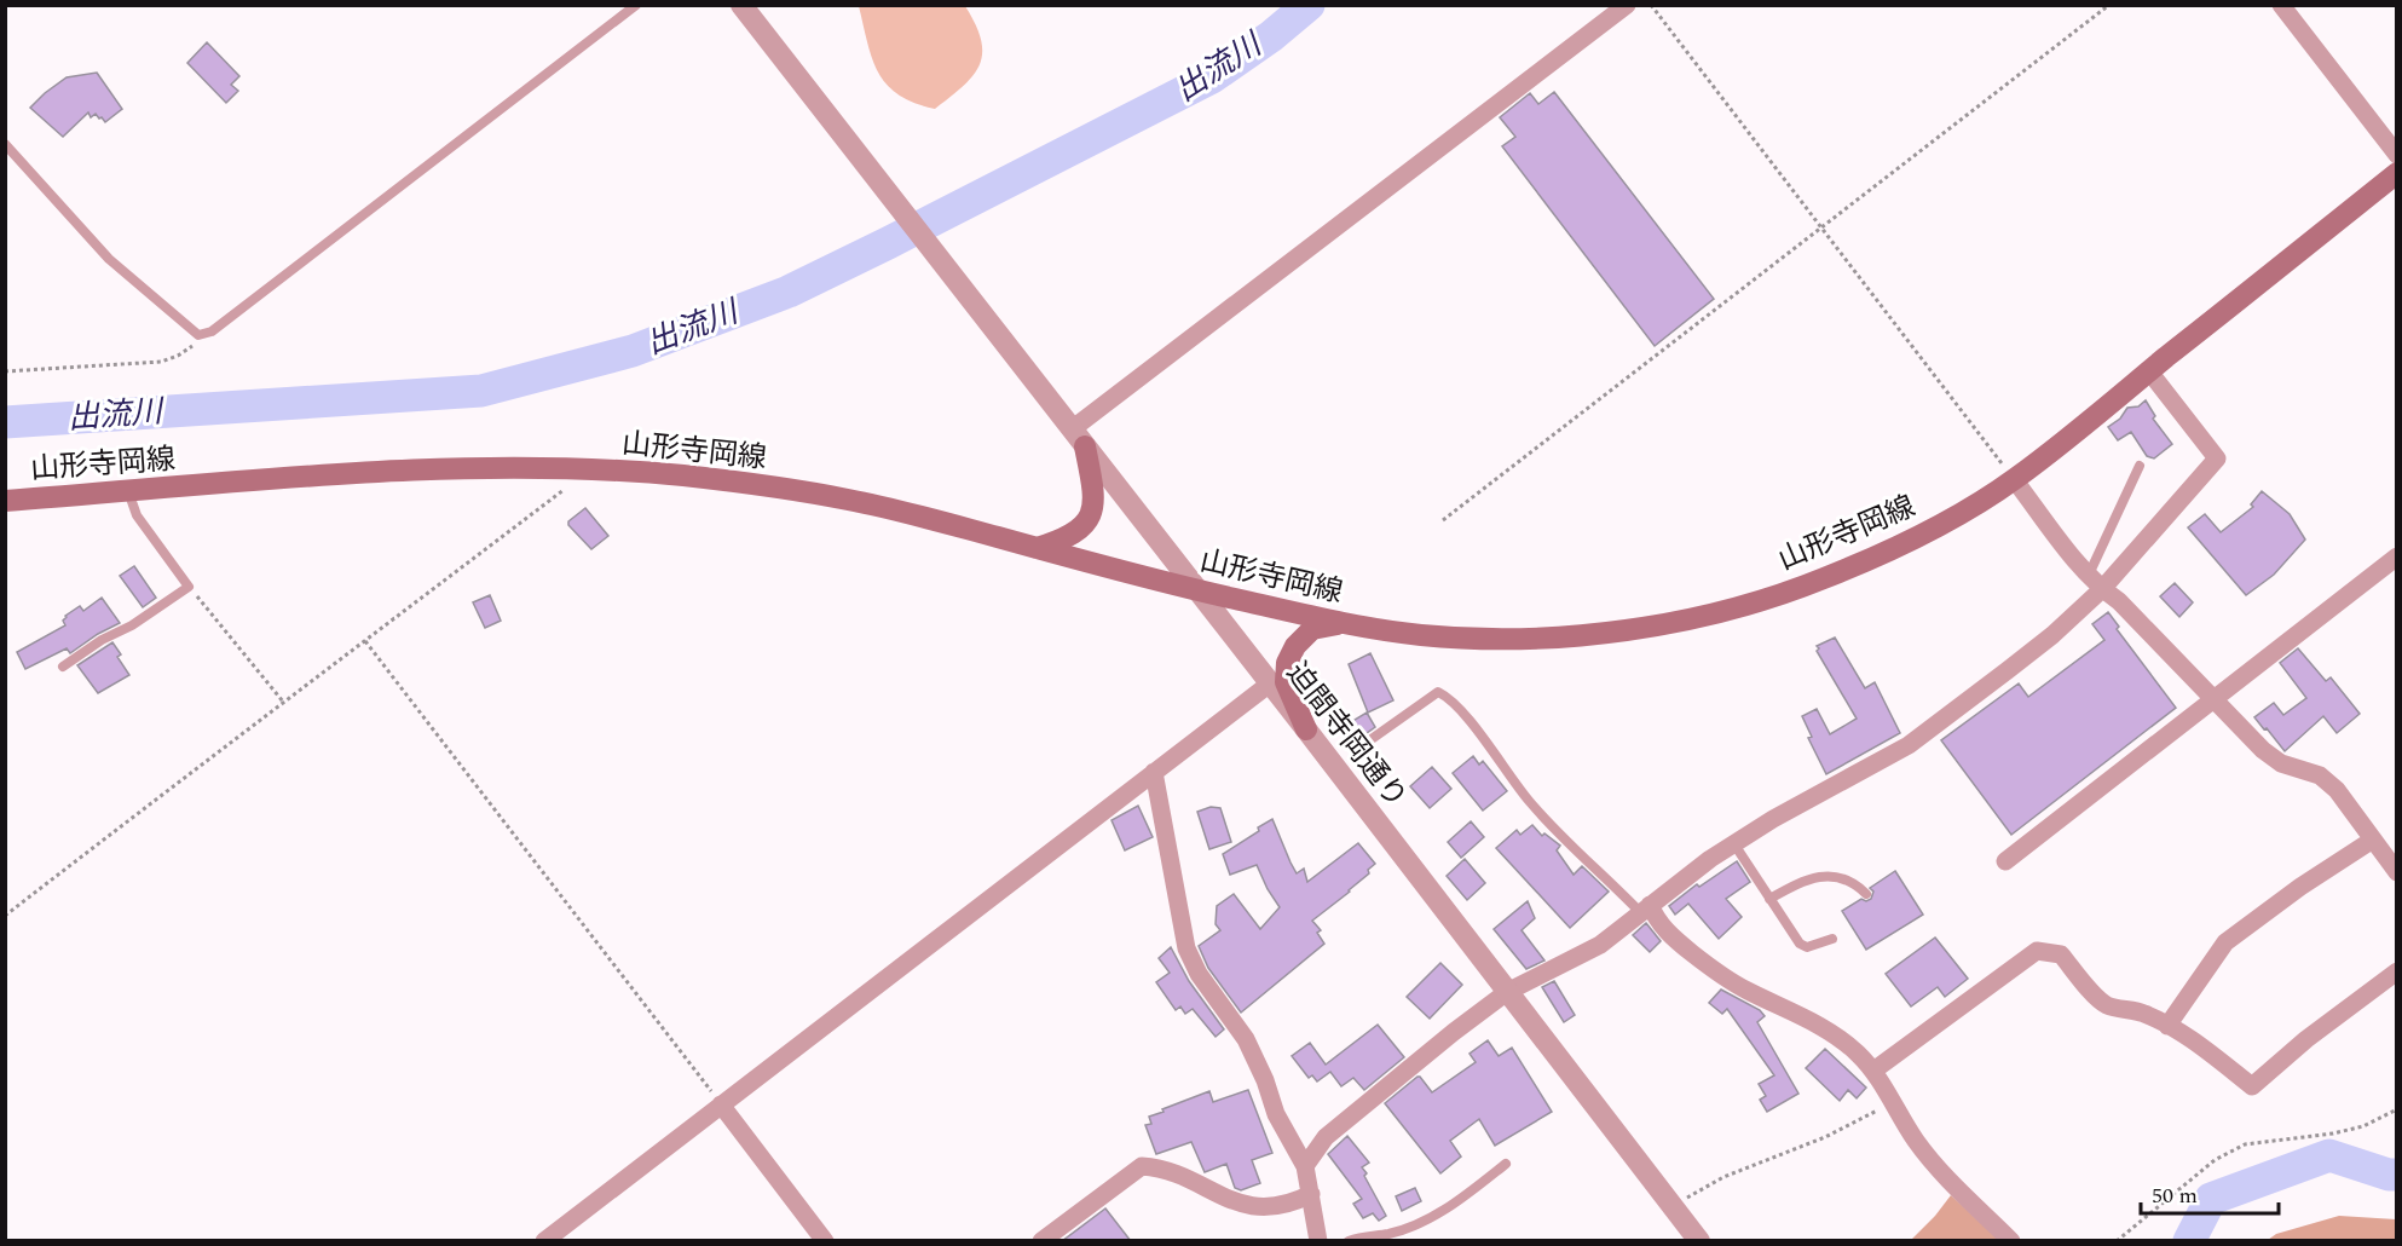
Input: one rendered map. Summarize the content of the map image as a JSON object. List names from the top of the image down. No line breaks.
{"streets":{"main road":["山形寺岡線"],"street":["迫間寺岡通り"]},"crossings":[["山形寺岡線","迫間寺岡通り"]],"water":["出流川"],"scale_bar":"50 m"}
